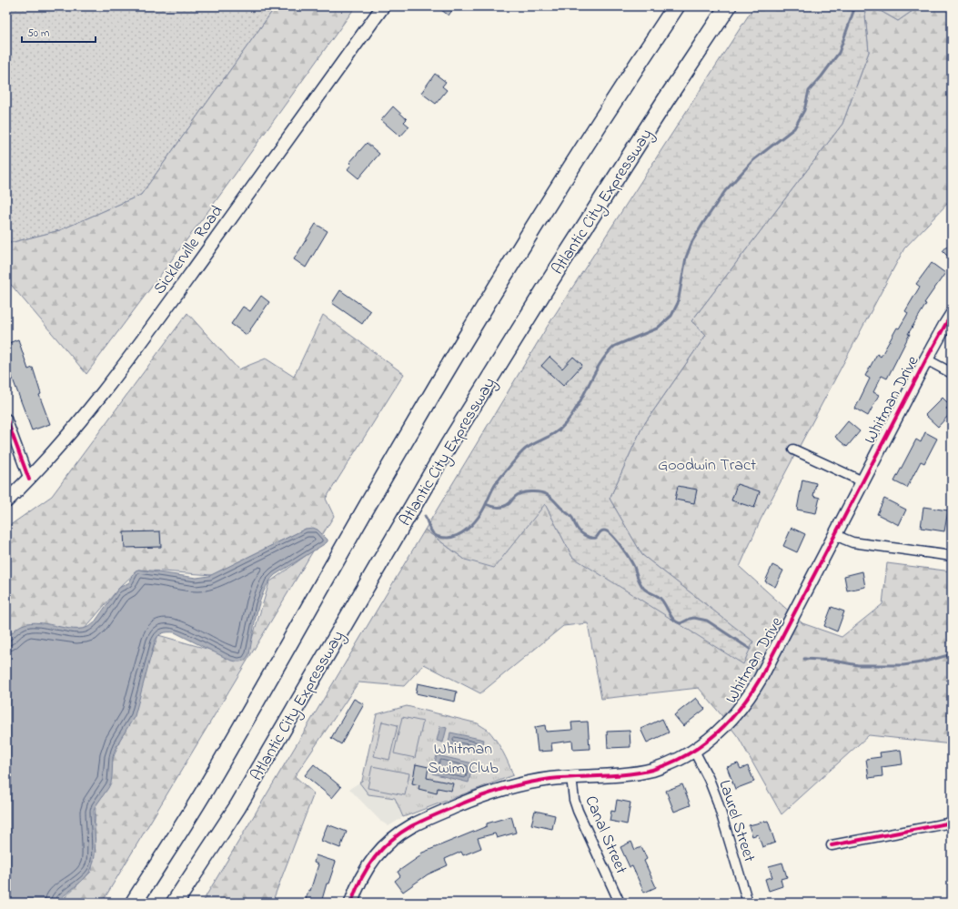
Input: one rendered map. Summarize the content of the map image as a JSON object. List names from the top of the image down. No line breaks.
{"streets":{"highway":["Atlantic City Expressway"],"street":["Sicklerville Road","Whitman Drive","Laurel Street","Canal Street"]},"crossings":[["Whitman Drive","Laurel Street"],["Whitman Drive","Canal Street"]],"parks":["Goodwin Tract","Whitman Swim Club"],"scale_bar":"50 m"}
